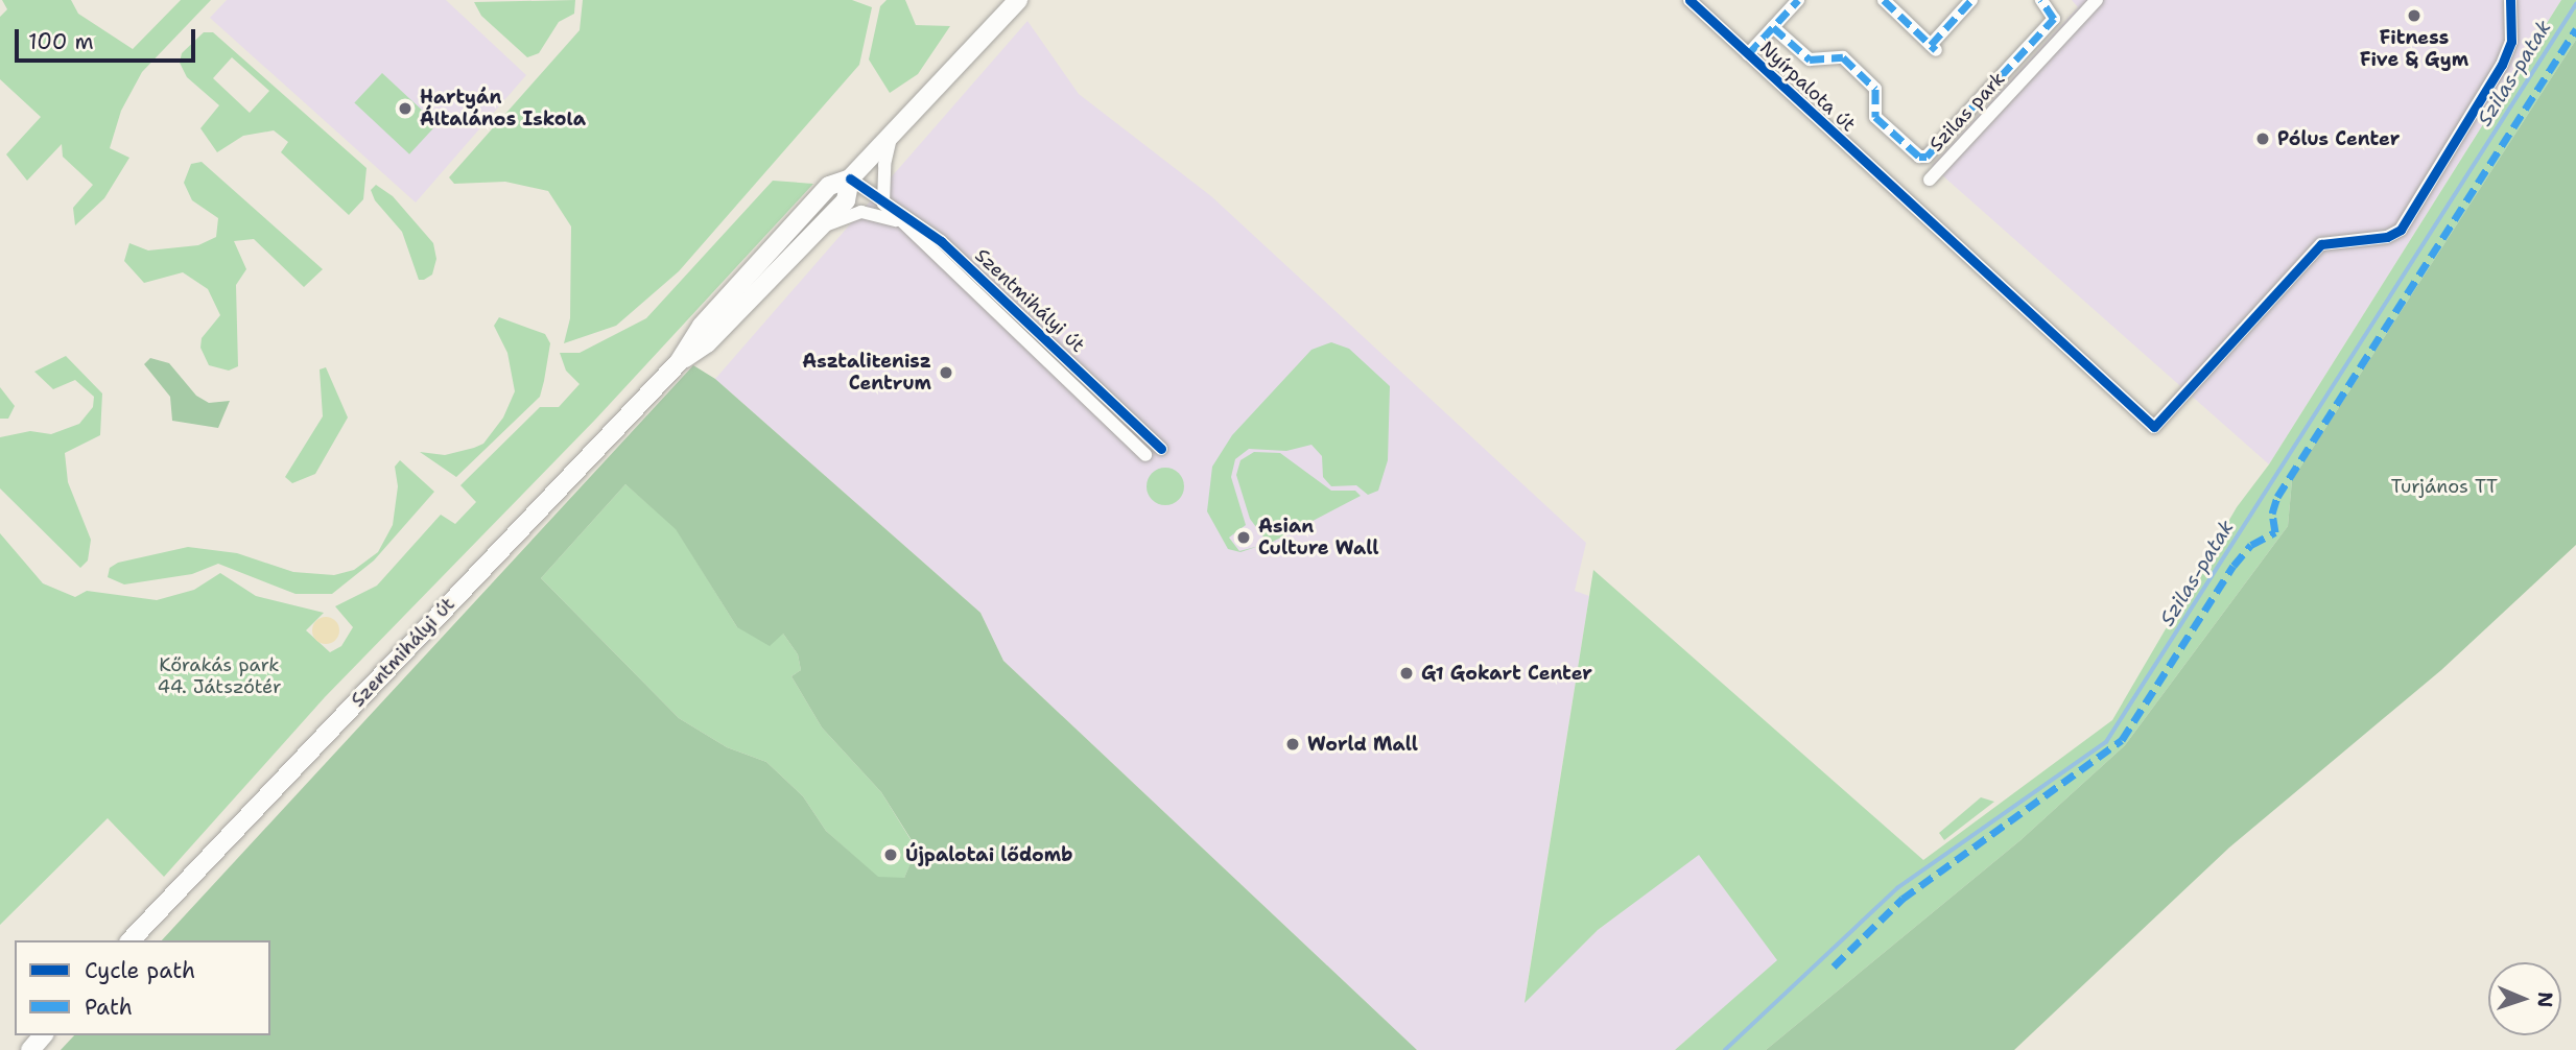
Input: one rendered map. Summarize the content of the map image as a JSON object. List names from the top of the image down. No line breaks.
{"streets":{"main road":["Szentmihályi út"],"street":["Nyírpalota út","Szilas park"]},"water":["Szilas-patak"],"parks":["Turjános TT","Kőrakás park 44. Játszótér"],"places":["Fitness Five & Gym","Hartyán Általános Iskola","Pólus Center","Asztalitenisz Centrum","Asian Culture Wall","G1 Gokart Center","World Mall","Újpalotai lődomb"],"legend":["Cycle path","Path"],"scale_bar":"100 m","north":"right"}
